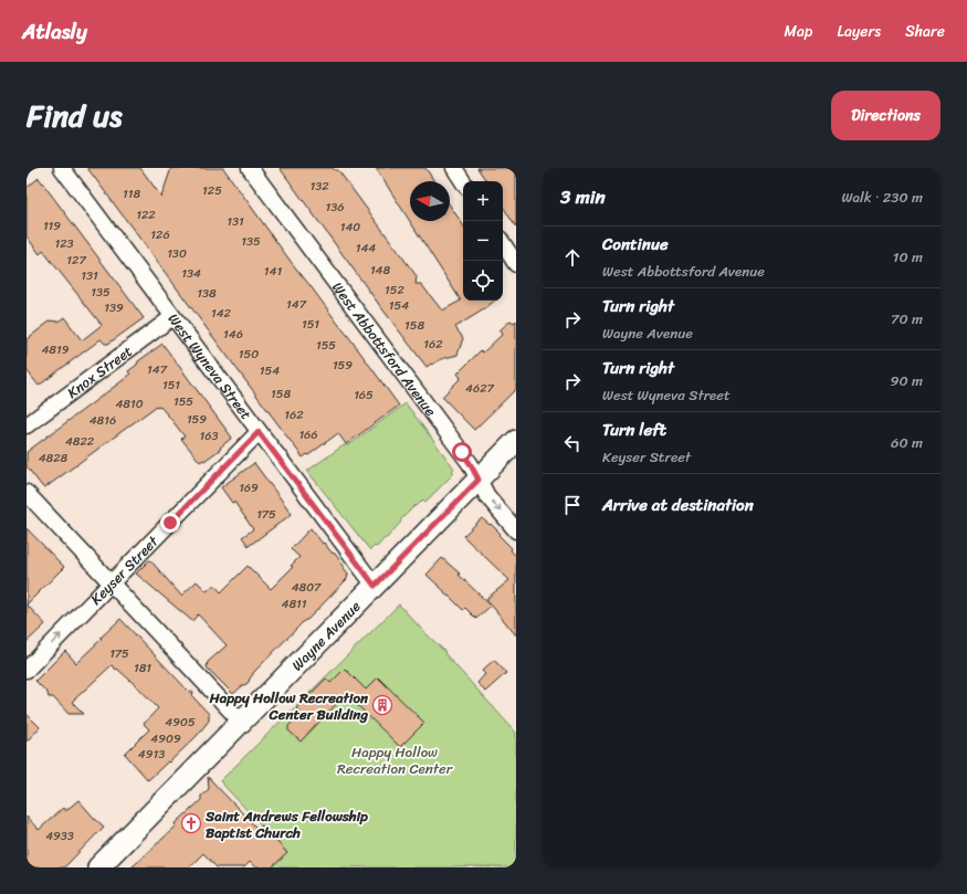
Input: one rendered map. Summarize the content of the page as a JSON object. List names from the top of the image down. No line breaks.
{"streets":{"main road":["Wayne Avenue"],"street":["West Abbottsford Avenue","West Wyneva Street","Knox Street","Keyser Street"]},"crossings":[["West Abbottsford Avenue","Wayne Avenue"],["West Wyneva Street","Knox Street"],["West Wyneva Street","Keyser Street"],["West Wyneva Street","Wayne Avenue"]],"one_way":["Keyser Street"],"parks":["Happy Hollow Recreation Center"],"places":{"building":["Happy Hollow Recreation Center Building"],"church":["Saint Andrews Fellowship Baptist Church"]},"house_numbers":["132","125","118","136","122","131","119","140","126","135","123","144","130","127","148","141","134","131","152","135","138","147","154","139","142","151","158","146","162","155","4819","150","159","147","154","151","4627","158","165","155","4810","162","159","4816","166","163","4822","4828","169","175","4807","4811","175","181","4905","4909","4913","4933"],"north":"left","page":{"header":"Atlasly","nav":["Map","Layers","Share"],"title":"Find us","buttons":"Directions","heading":["3 min","Walk · 230 m"],"map_buttons":["+","−"],"list":[["Continue","West Abbottsford Avenue","10 m"],["Turn right","Wayne Avenue","70 m"],["Turn right","West Wyneva Street","90 m"],["Turn left","Keyser Street","60 m"],"Arrive at destination"]}}
